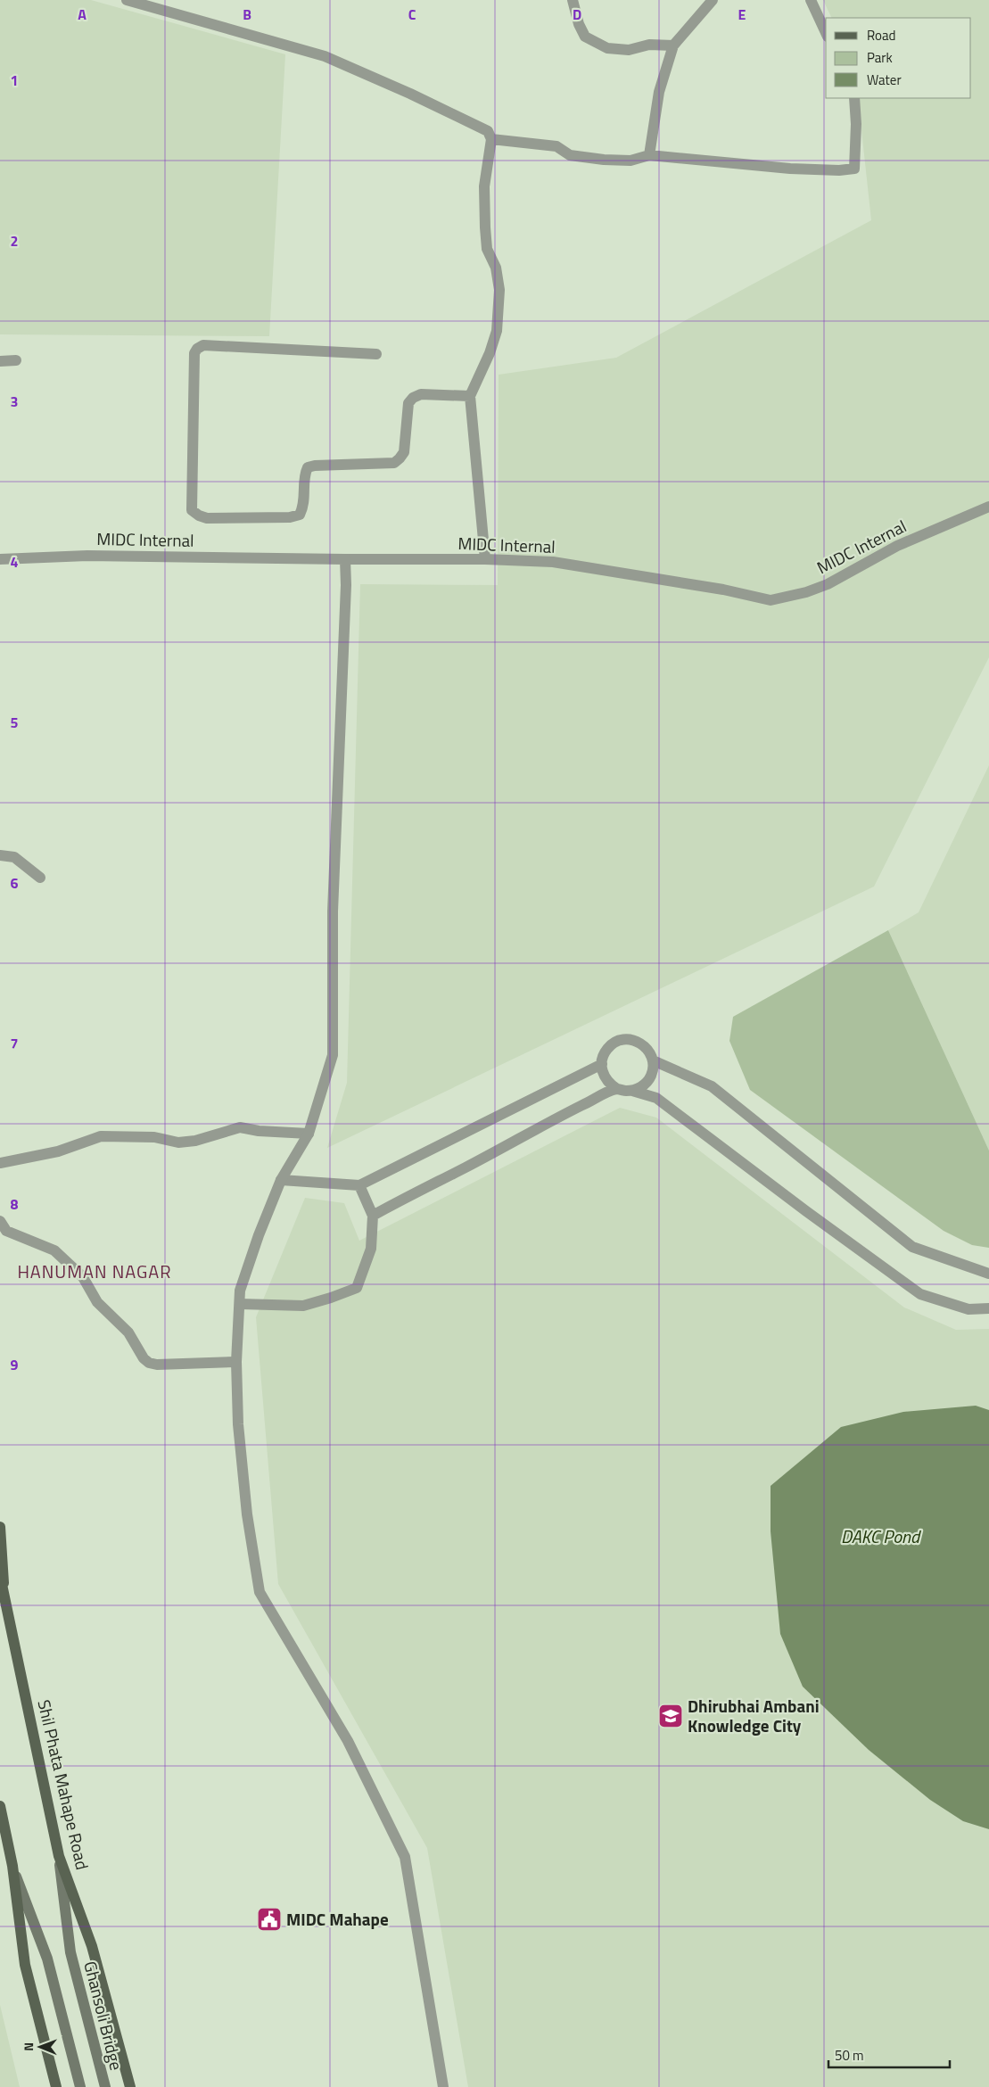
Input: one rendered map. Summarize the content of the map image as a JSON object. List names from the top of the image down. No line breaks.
{"streets":{"main road":["Shil Phata Mahape Road","Ghansoli Bridge"],"street":["MIDC Internal"]},"crossings":[["Shil Phata Mahape Road","Ghansoli Bridge"]],"districts":["HANUMAN NAGAR"],"water":["DAKC Pond"],"places":{"school or university":["Dhirubhai Ambani Knowledge City"],"public building":["MIDC Mahape"]},"legend":["Road","Park","Water"],"scale_bar":"50 m","north":"left","grid":{"columns":["A","B","C","D","E"],"rows":["1","2","3","4","5","6","7","8","9"]}}
